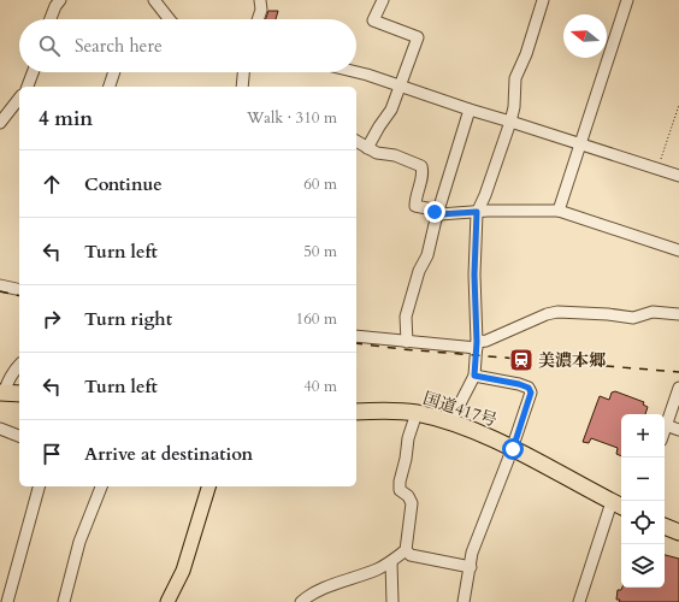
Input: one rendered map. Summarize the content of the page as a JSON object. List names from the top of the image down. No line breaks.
{"streets":{"highway":["国道417号"]},"places":{"station":["美濃本郷"]},"north":"left","page":{"search":"Search here","heading":["4 min","Walk · 310 m"],"list":[["Continue","60 m"],["Turn left","50 m"],["Turn right","160 m"],["Turn left","40 m"],"Arrive at destination"],"map_buttons":["+","−"]}}
